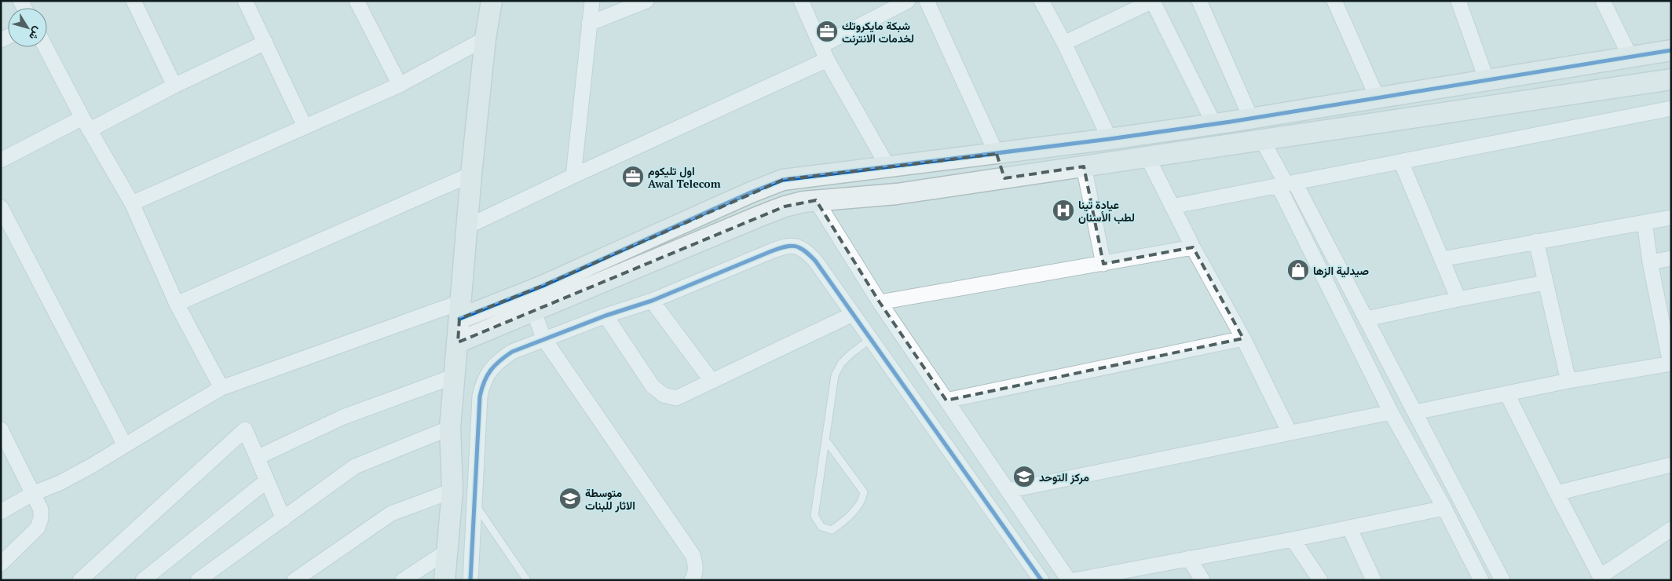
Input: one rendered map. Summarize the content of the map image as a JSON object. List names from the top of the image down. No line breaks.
{"places":{"office":["شبكة مايكروتك لخدمات الانترنت","اول تليكوم Awal Telecom"],"hospital":["عيادة تينا لطب الأسنان"],"shop":["صيدلية الزها"],"school or university":["مركز التوحد","متوسطة الاثار للبنات"]},"north":"bottom right"}
